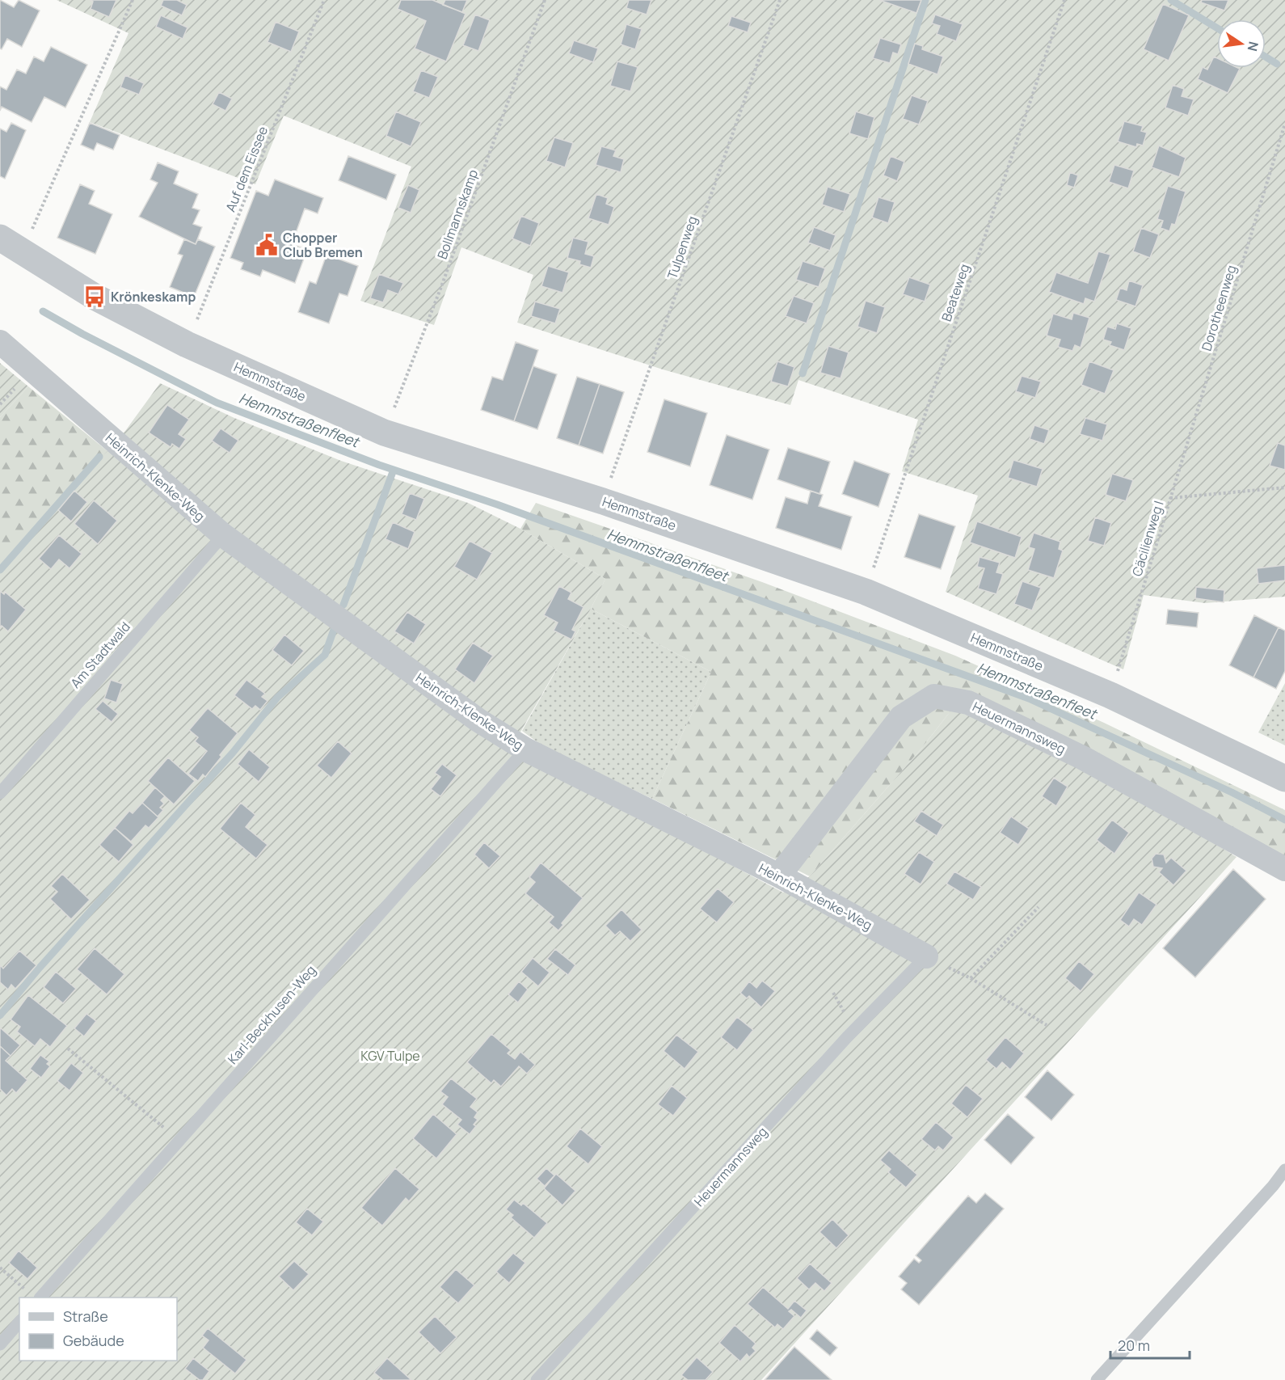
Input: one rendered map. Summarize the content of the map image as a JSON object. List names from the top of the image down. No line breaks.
{"streets":{"street":["Hemmstraße","Heinrich-Klenke-Weg","Heuermannsweg"],"lane":["Am Stadtwald","Karl-Beckhusen-Weg"],"path":["Auf dem Eissee","Bollmannskamp","Tulpenweg","Beateweg","Dorotheenweg","Cäcilienweg I"]},"crossings":[["Auf dem Eissee","Hemmstraße"],["Bollmannskamp","Hemmstraße"],["Tulpenweg","Hemmstraße"],["Beateweg","Hemmstraße"],["Dorotheenweg","Cäcilienweg I"],["Hemmstraße","Cäcilienweg I"],["Heinrich-Klenke-Weg","Am Stadtwald"],["Heinrich-Klenke-Weg","Heuermannsweg"],["Heinrich-Klenke-Weg","Karl-Beckhusen-Weg"]],"water":["Hemmstraßenfleet"],"parks":["KGV Tulpe"],"places":{"public building":["Chopper Club Bremen"],"bus stop":["Krönkeskamp"]},"legend":["Straße","Gebäude"],"scale_bar":"20 m","north":"right"}
